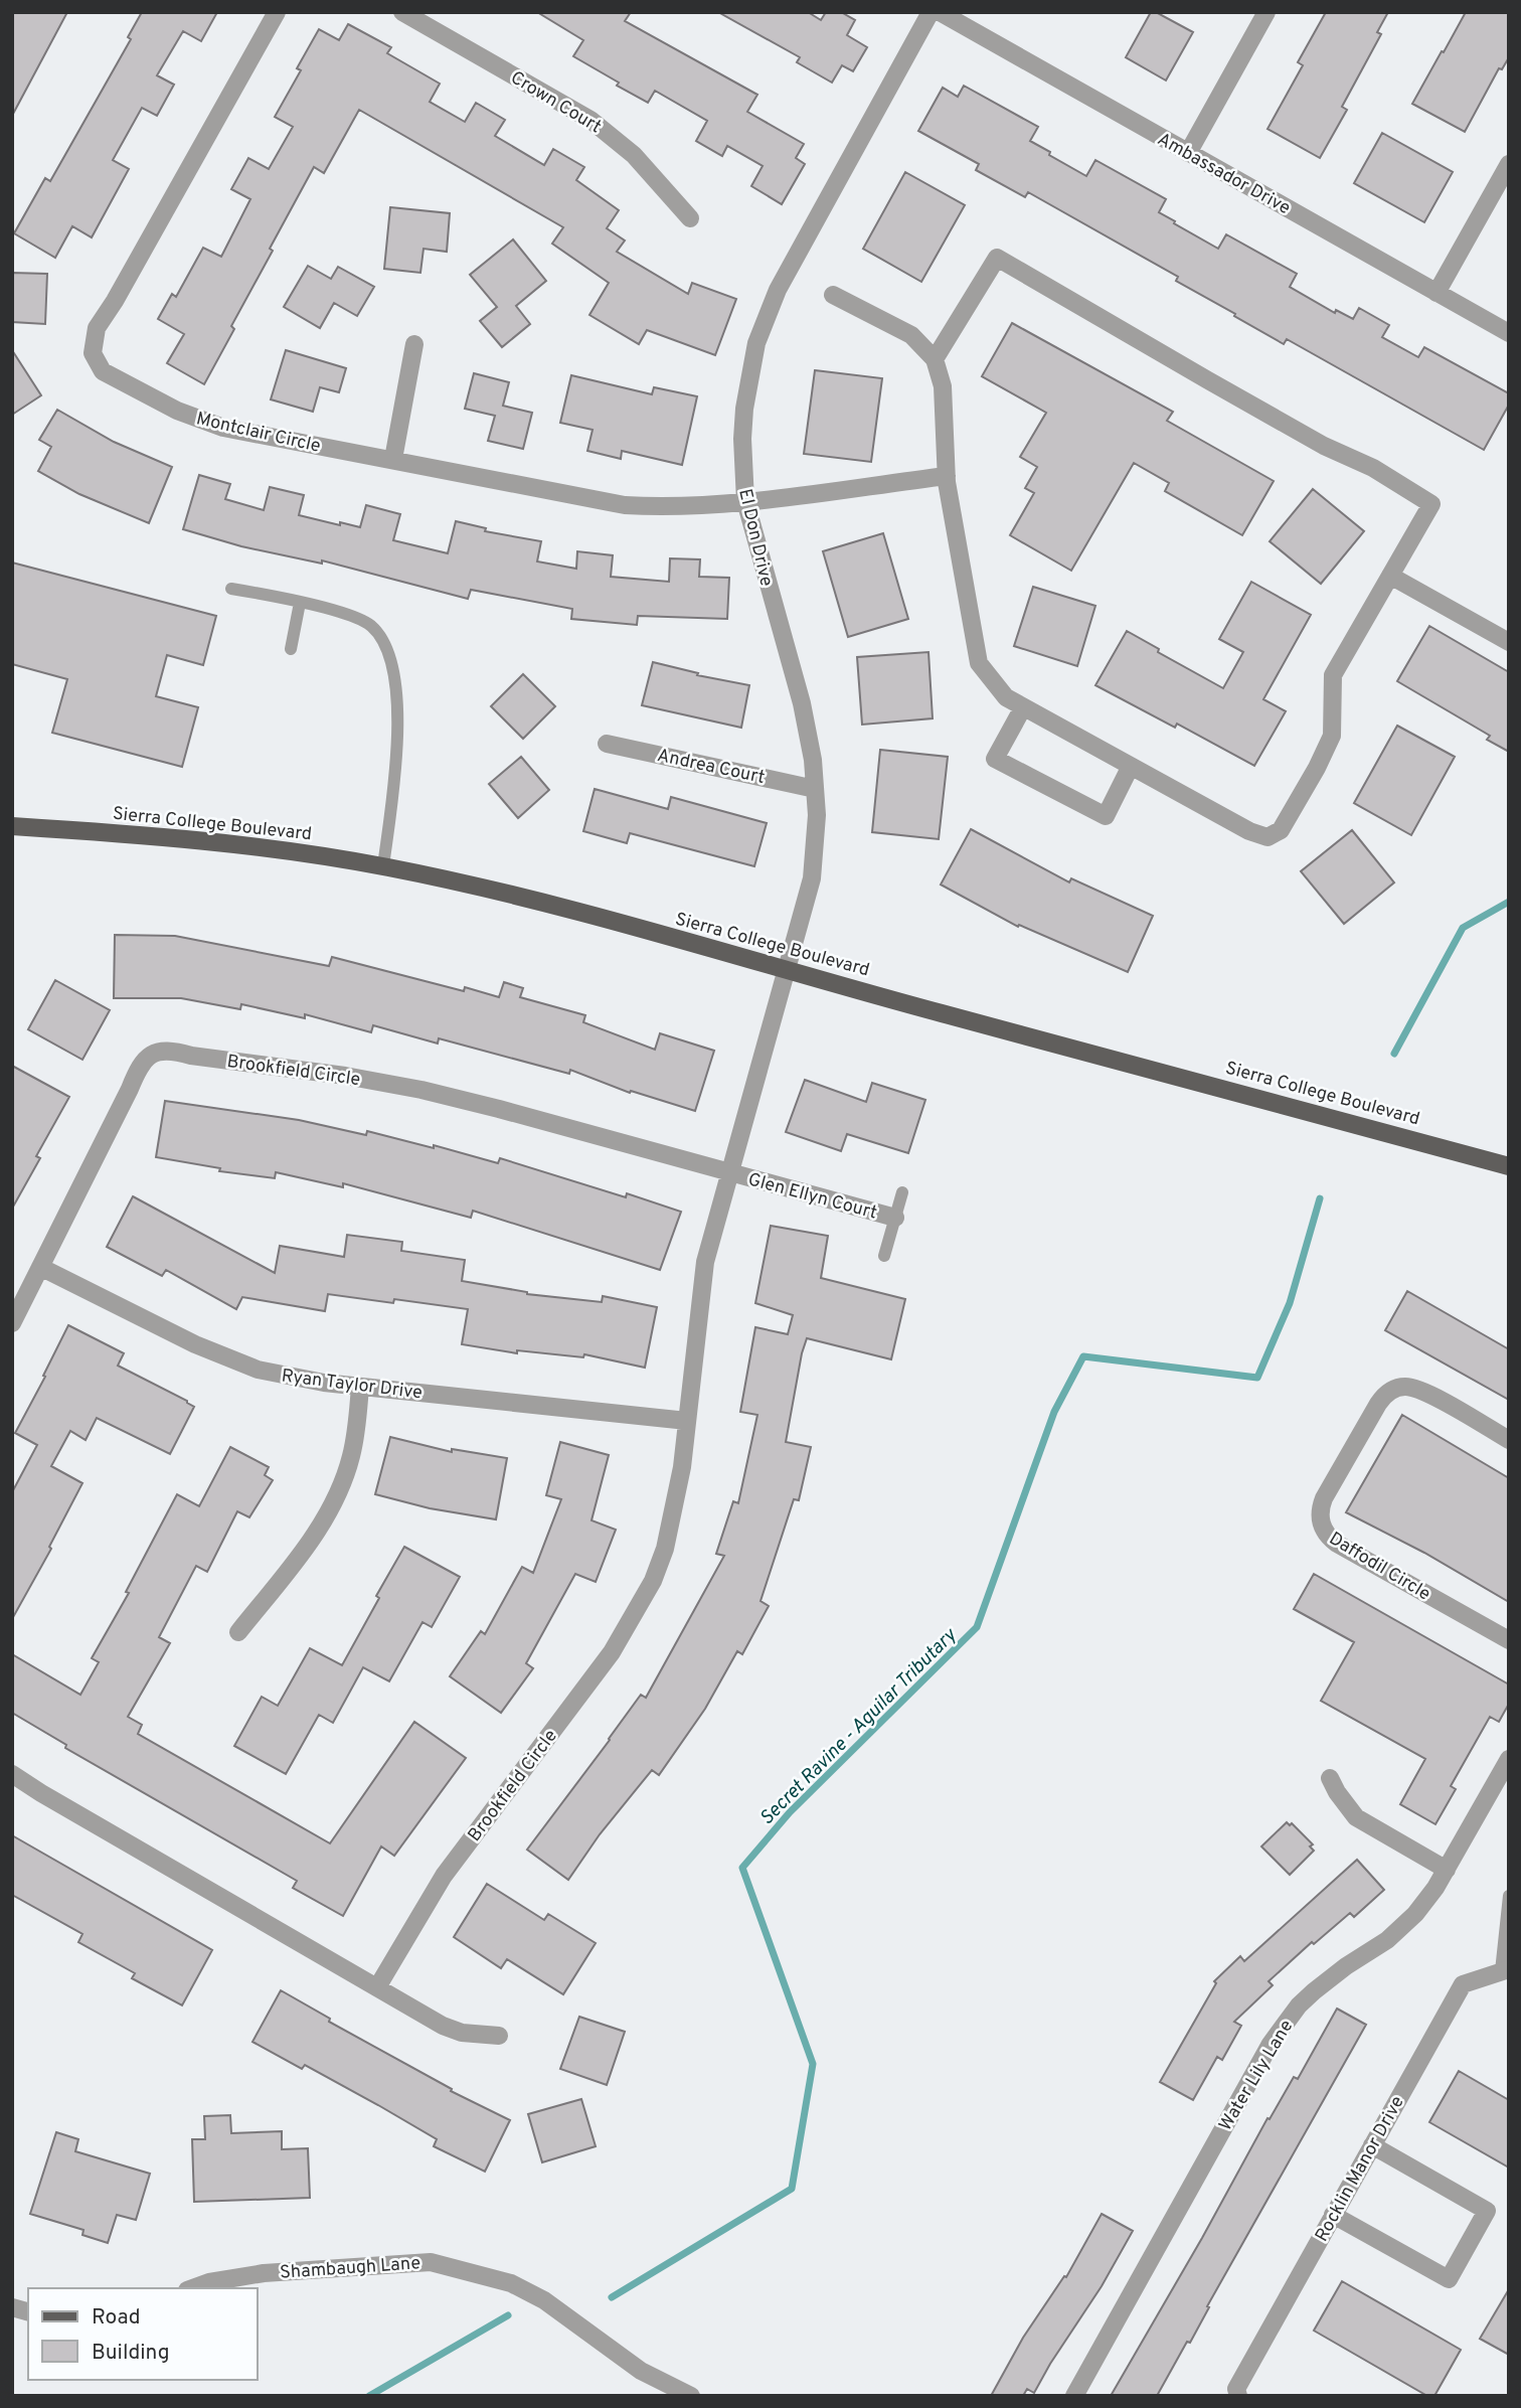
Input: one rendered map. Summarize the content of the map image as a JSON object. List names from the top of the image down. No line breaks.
{"streets":{"main road":["Sierra College Boulevard"],"street":["Crown Court","Ambassador Drive","Montclair Circle","El Don Drive","Andrea Court","Brookfield Circle","Glen Ellyn Court","Ryan Taylor Drive","Daffodil Circle","Water Lily Lane","Rocklin Manor Drive","Shambaugh Lane"]},"crossings":[["Montclair Circle","El Don Drive"],["El Don Drive","Andrea Court"],["El Don Drive","Sierra College Boulevard"],["El Don Drive","Brookfield Circle"],["Sierra College Boulevard","Brookfield Circle"],["Brookfield Circle","Glen Ellyn Court"],["Brookfield Circle","Ryan Taylor Drive"]],"water":["Secret Ravine - Aguilar Tributary"],"legend":["Road","Building"]}
